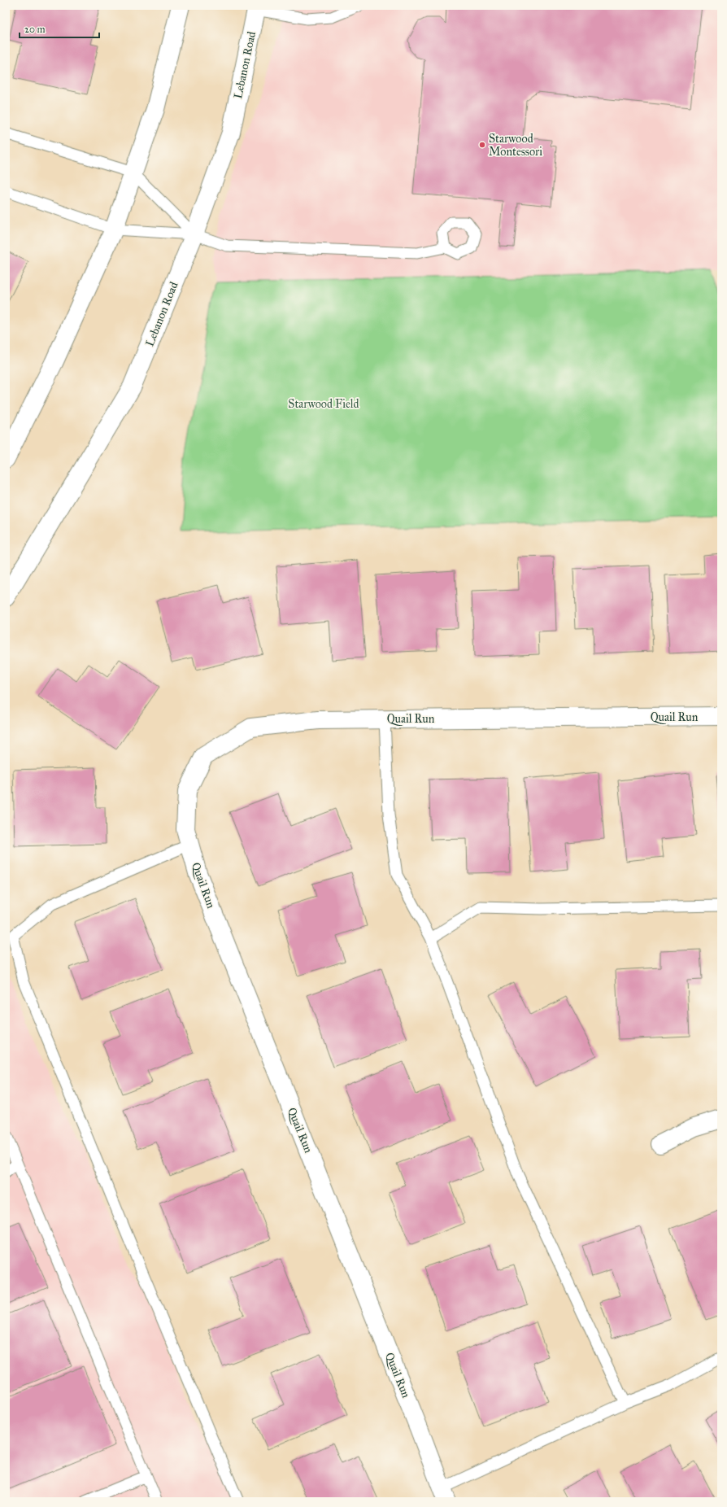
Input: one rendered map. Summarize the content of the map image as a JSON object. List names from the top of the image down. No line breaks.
{"streets":{"street":["Lebanon Road","Quail Run"]},"parks":["Starwood Field"],"places":["Starwood Montessori"],"scale_bar":"20 m"}
